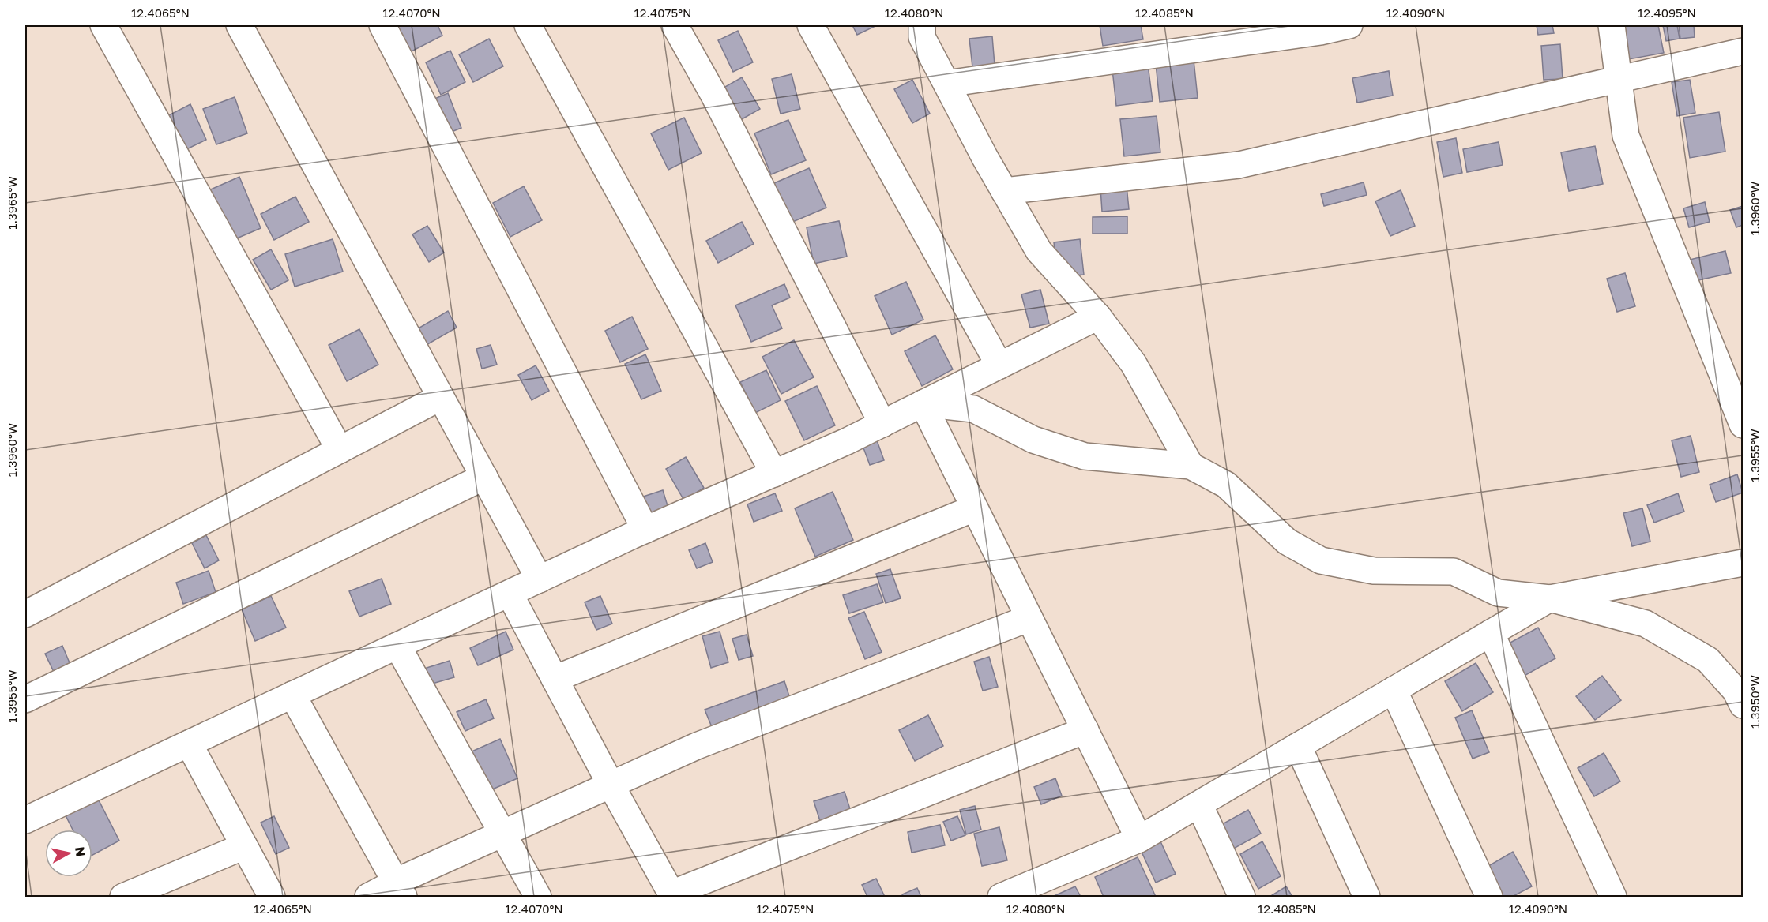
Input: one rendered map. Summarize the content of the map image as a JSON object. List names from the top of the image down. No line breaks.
{"north":"right","coordinates":["12.4065°N","12.4070°N","12.4075°N","12.4080°N","12.4085°N","12.4090°N","12.4095°N","1.3965°W","1.3960°W","1.3955°W","1.3950°W"]}
